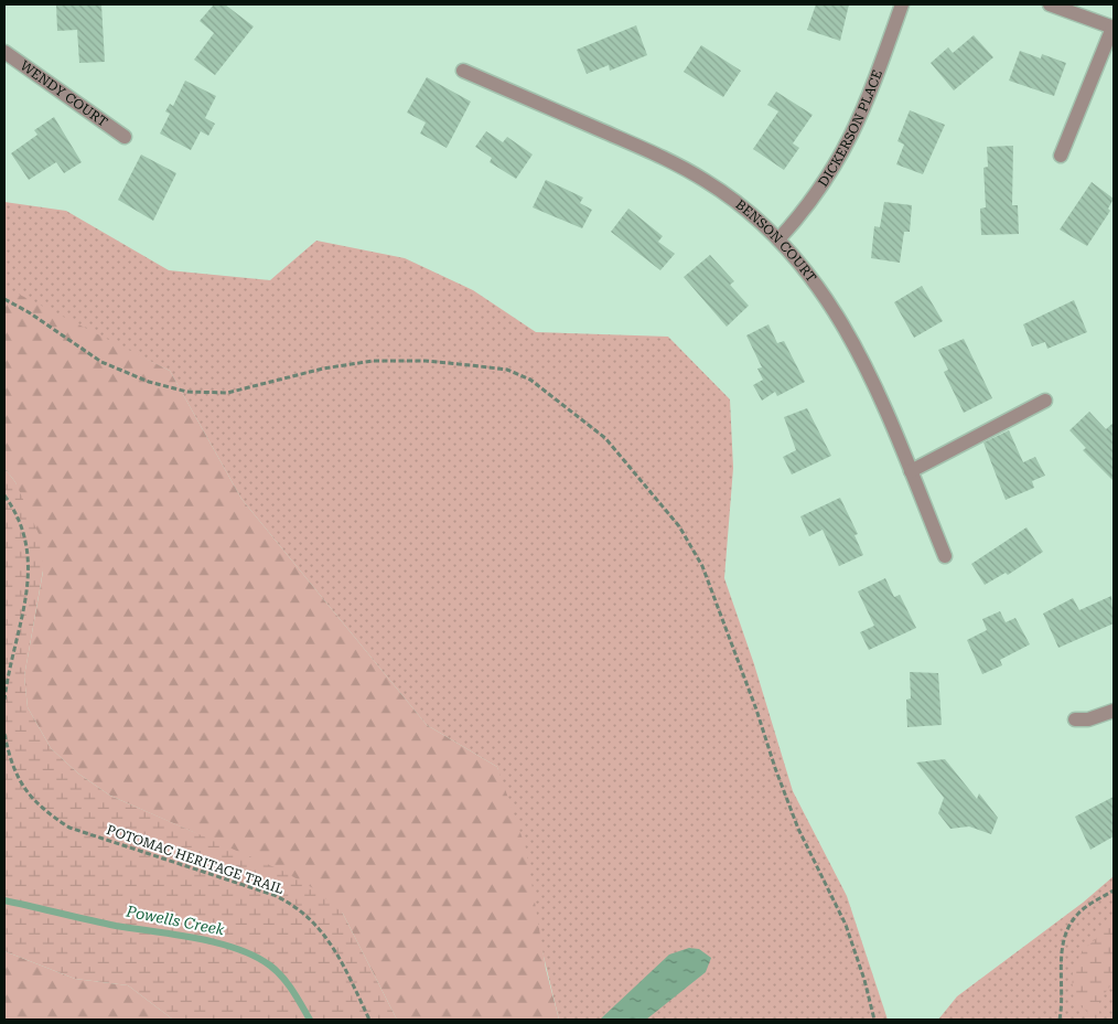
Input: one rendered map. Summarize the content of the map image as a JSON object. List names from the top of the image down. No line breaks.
{"streets":{"street":["WENDY COURT","DICKERSON PLACE","BENSON COURT"],"path":["POTOMAC HERITAGE TRAIL"]},"crossings":[["DICKERSON PLACE","BENSON COURT"]],"water":["Powells Creek"]}
